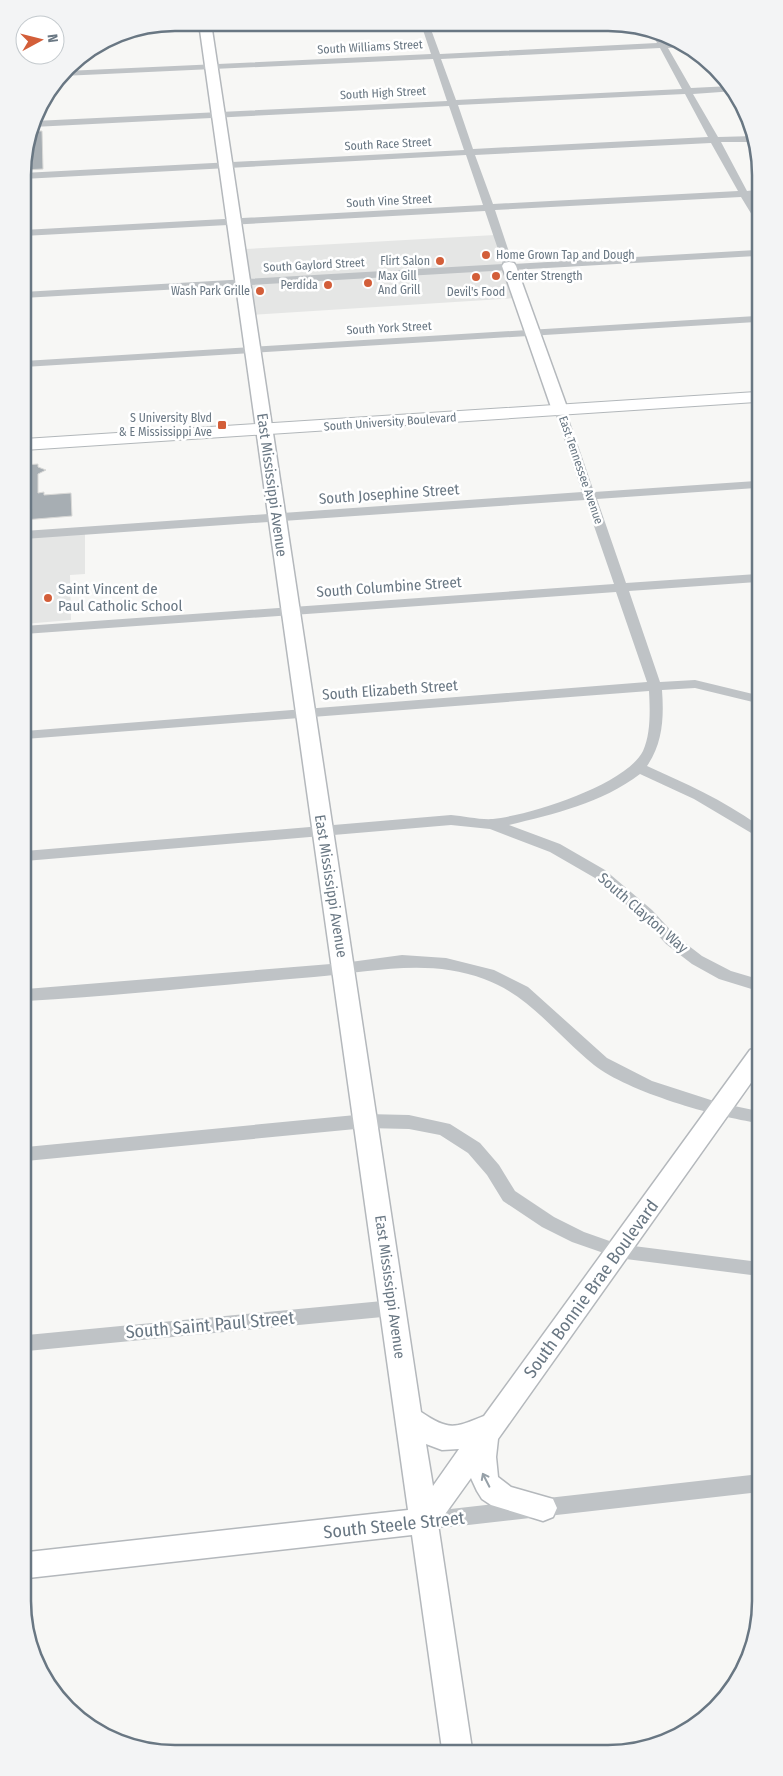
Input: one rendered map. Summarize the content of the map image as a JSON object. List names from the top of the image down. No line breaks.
{"streets":{"main road":["South University Boulevard"],"street":["South Williams Street","South High Street","South Race Street","South Vine Street","South Gaylord Street","South York Street","East Tennessee Avenue","East Mississippi Avenue","South Josephine Street","South Columbine Street","South Elizabeth Street","South Clayton Way","South Bonnie Brae Boulevard","South Saint Paul Street","South Steele Street"]},"crossings":[["South Williams Street","East Tennessee Avenue"],["South Williams Street","East Mississippi Avenue"],["South High Street","East Tennessee Avenue"],["South High Street","East Mississippi Avenue"],["South Race Street","East Tennessee Avenue"],["South Race Street","East Mississippi Avenue"],["South Vine Street","East Tennessee Avenue"],["South Vine Street","East Mississippi Avenue"],["South Gaylord Street","East Tennessee Avenue"],["South Gaylord Street","East Mississippi Avenue"],["South York Street","East Tennessee Avenue"],["South York Street","East Mississippi Avenue"],["South University Boulevard","East Tennessee Avenue"],["South University Boulevard","East Mississippi Avenue"],["East Tennessee Avenue","South Josephine Street"],["East Tennessee Avenue","South Columbine Street"],["East Tennessee Avenue","South Elizabeth Street"],["East Tennessee Avenue","South Clayton Way"],["East Mississippi Avenue","South Josephine Street"],["East Mississippi Avenue","South Columbine Street"],["East Mississippi Avenue","South Elizabeth Street"],["East Mississippi Avenue","South Clayton Way"],["East Mississippi Avenue","South Bonnie Brae Boulevard"],["East Mississippi Avenue","South Saint Paul Street"],["East Mississippi Avenue","South Steele Street"],["South Bonnie Brae Boulevard","South Steele Street"]],"places":{"other":["Home Grown Tap and Dough","Flirt Salon","Center Strength","Devil's Food","Max Gill And Grill","Perdida","Wash Park Grille","Saint Vincent de Paul Catholic School"],"transit":["S University Blvd & E Mississippi Ave"]},"north":"right"}
